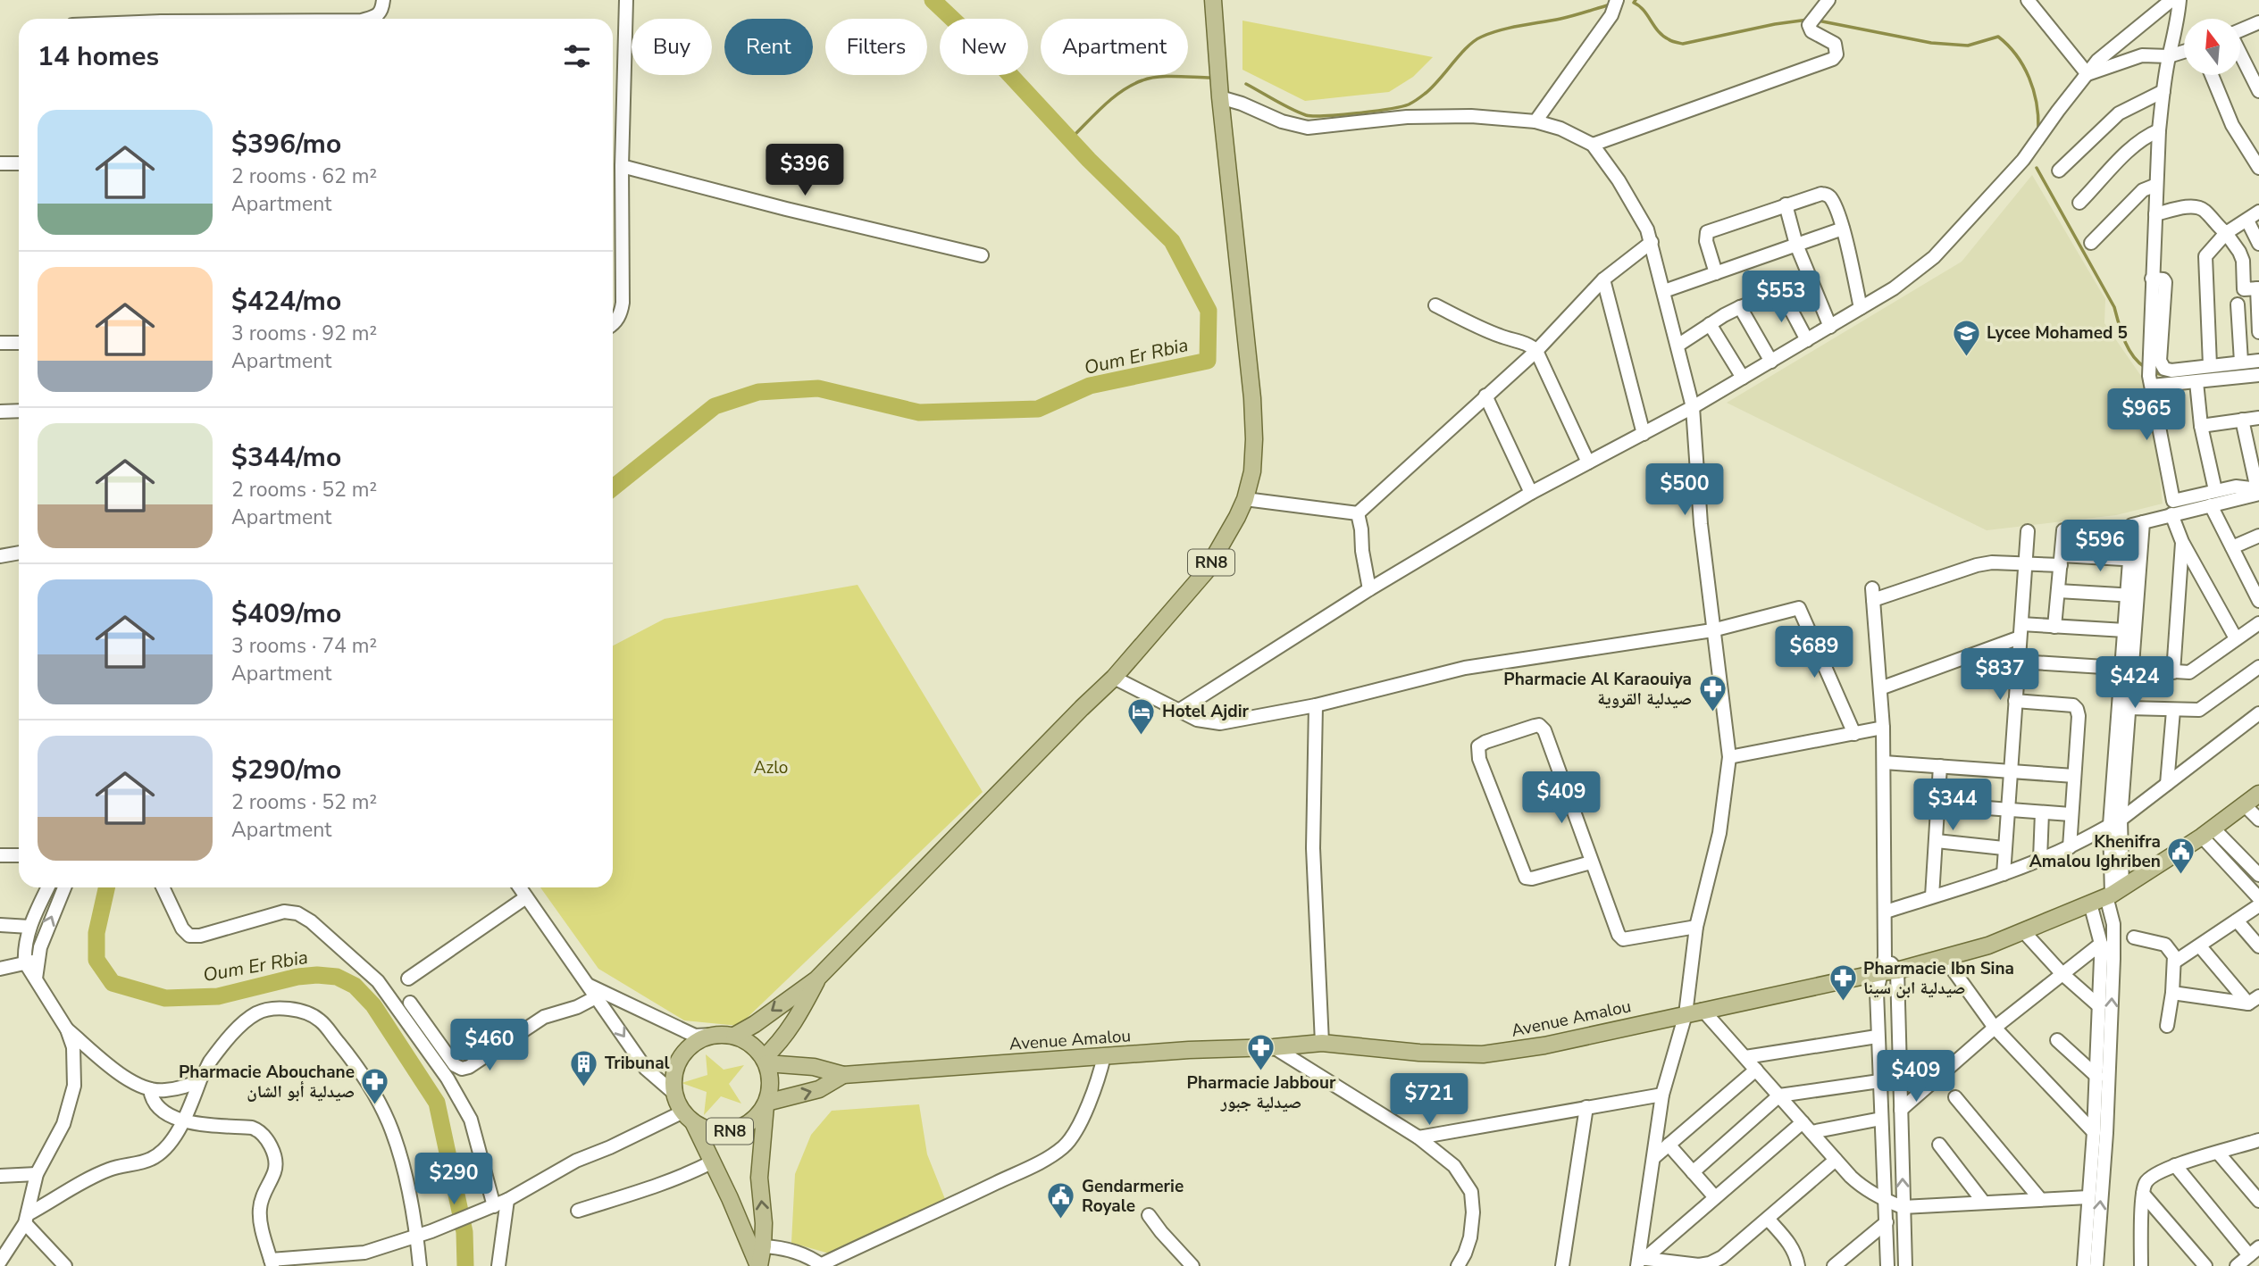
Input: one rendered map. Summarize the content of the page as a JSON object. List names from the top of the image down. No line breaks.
{"streets":{"main road":["RN8","Avenue Amalou"]},"water":["Oum Er Rbia"],"parks":["Azlo"],"places":{"school or university":["Lycee Mohamed 5"],"pharmacy":["Pharmacie Al Karaouiya صيدلية القروية","Pharmacie Ibn Sina صيدلية ابن سينا","Pharmacie Jabbour صيدلية جبور","Pharmacie Abouchane صيدلية أبو الشان"],"hotel":["Hotel Ajdir"],"public building":["Khenifra Amalou Ighriben","Gendarmerie Royale"],"building":["Tribunal"]},"north":"top","page":{"chip":["Buy","Rent","Filters","New","Apartment"],"heading":"14 homes","list":[{"name":"$396/mo","note":"2 rooms · 62 m² · Apartment"},{"name":"$424/mo","note":"3 rooms · 92 m² · Apartment"},{"name":"$344/mo","note":"2 rooms · 52 m² · Apartment"},{"name":"$409/mo","note":"3 rooms · 74 m² · Apartment"},{"name":"$290/mo","note":"2 rooms · 52 m² · Apartment"}],"price":["$396","$553","$965","$500","$596","$689","$837","$424","$409","$344","$460","$409","$721","$290"]}}
